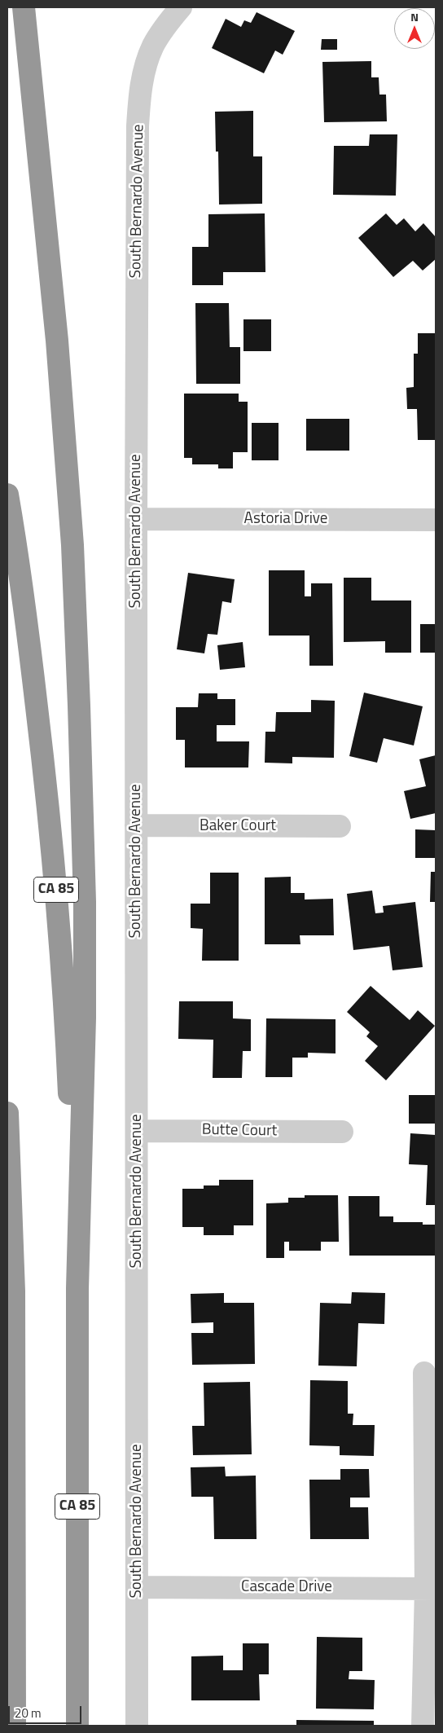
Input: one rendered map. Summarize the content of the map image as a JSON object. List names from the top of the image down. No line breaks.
{"streets":{"highway":["CA 85"],"street":["South Bernardo Avenue","Astoria Drive","Baker Court","Butte Court","Cascade Drive"]},"crossings":[["South Bernardo Avenue","Astoria Drive"],["South Bernardo Avenue","Baker Court"],["South Bernardo Avenue","Butte Court"],["South Bernardo Avenue","Cascade Drive"]],"scale_bar":"20 m","north":"top"}
